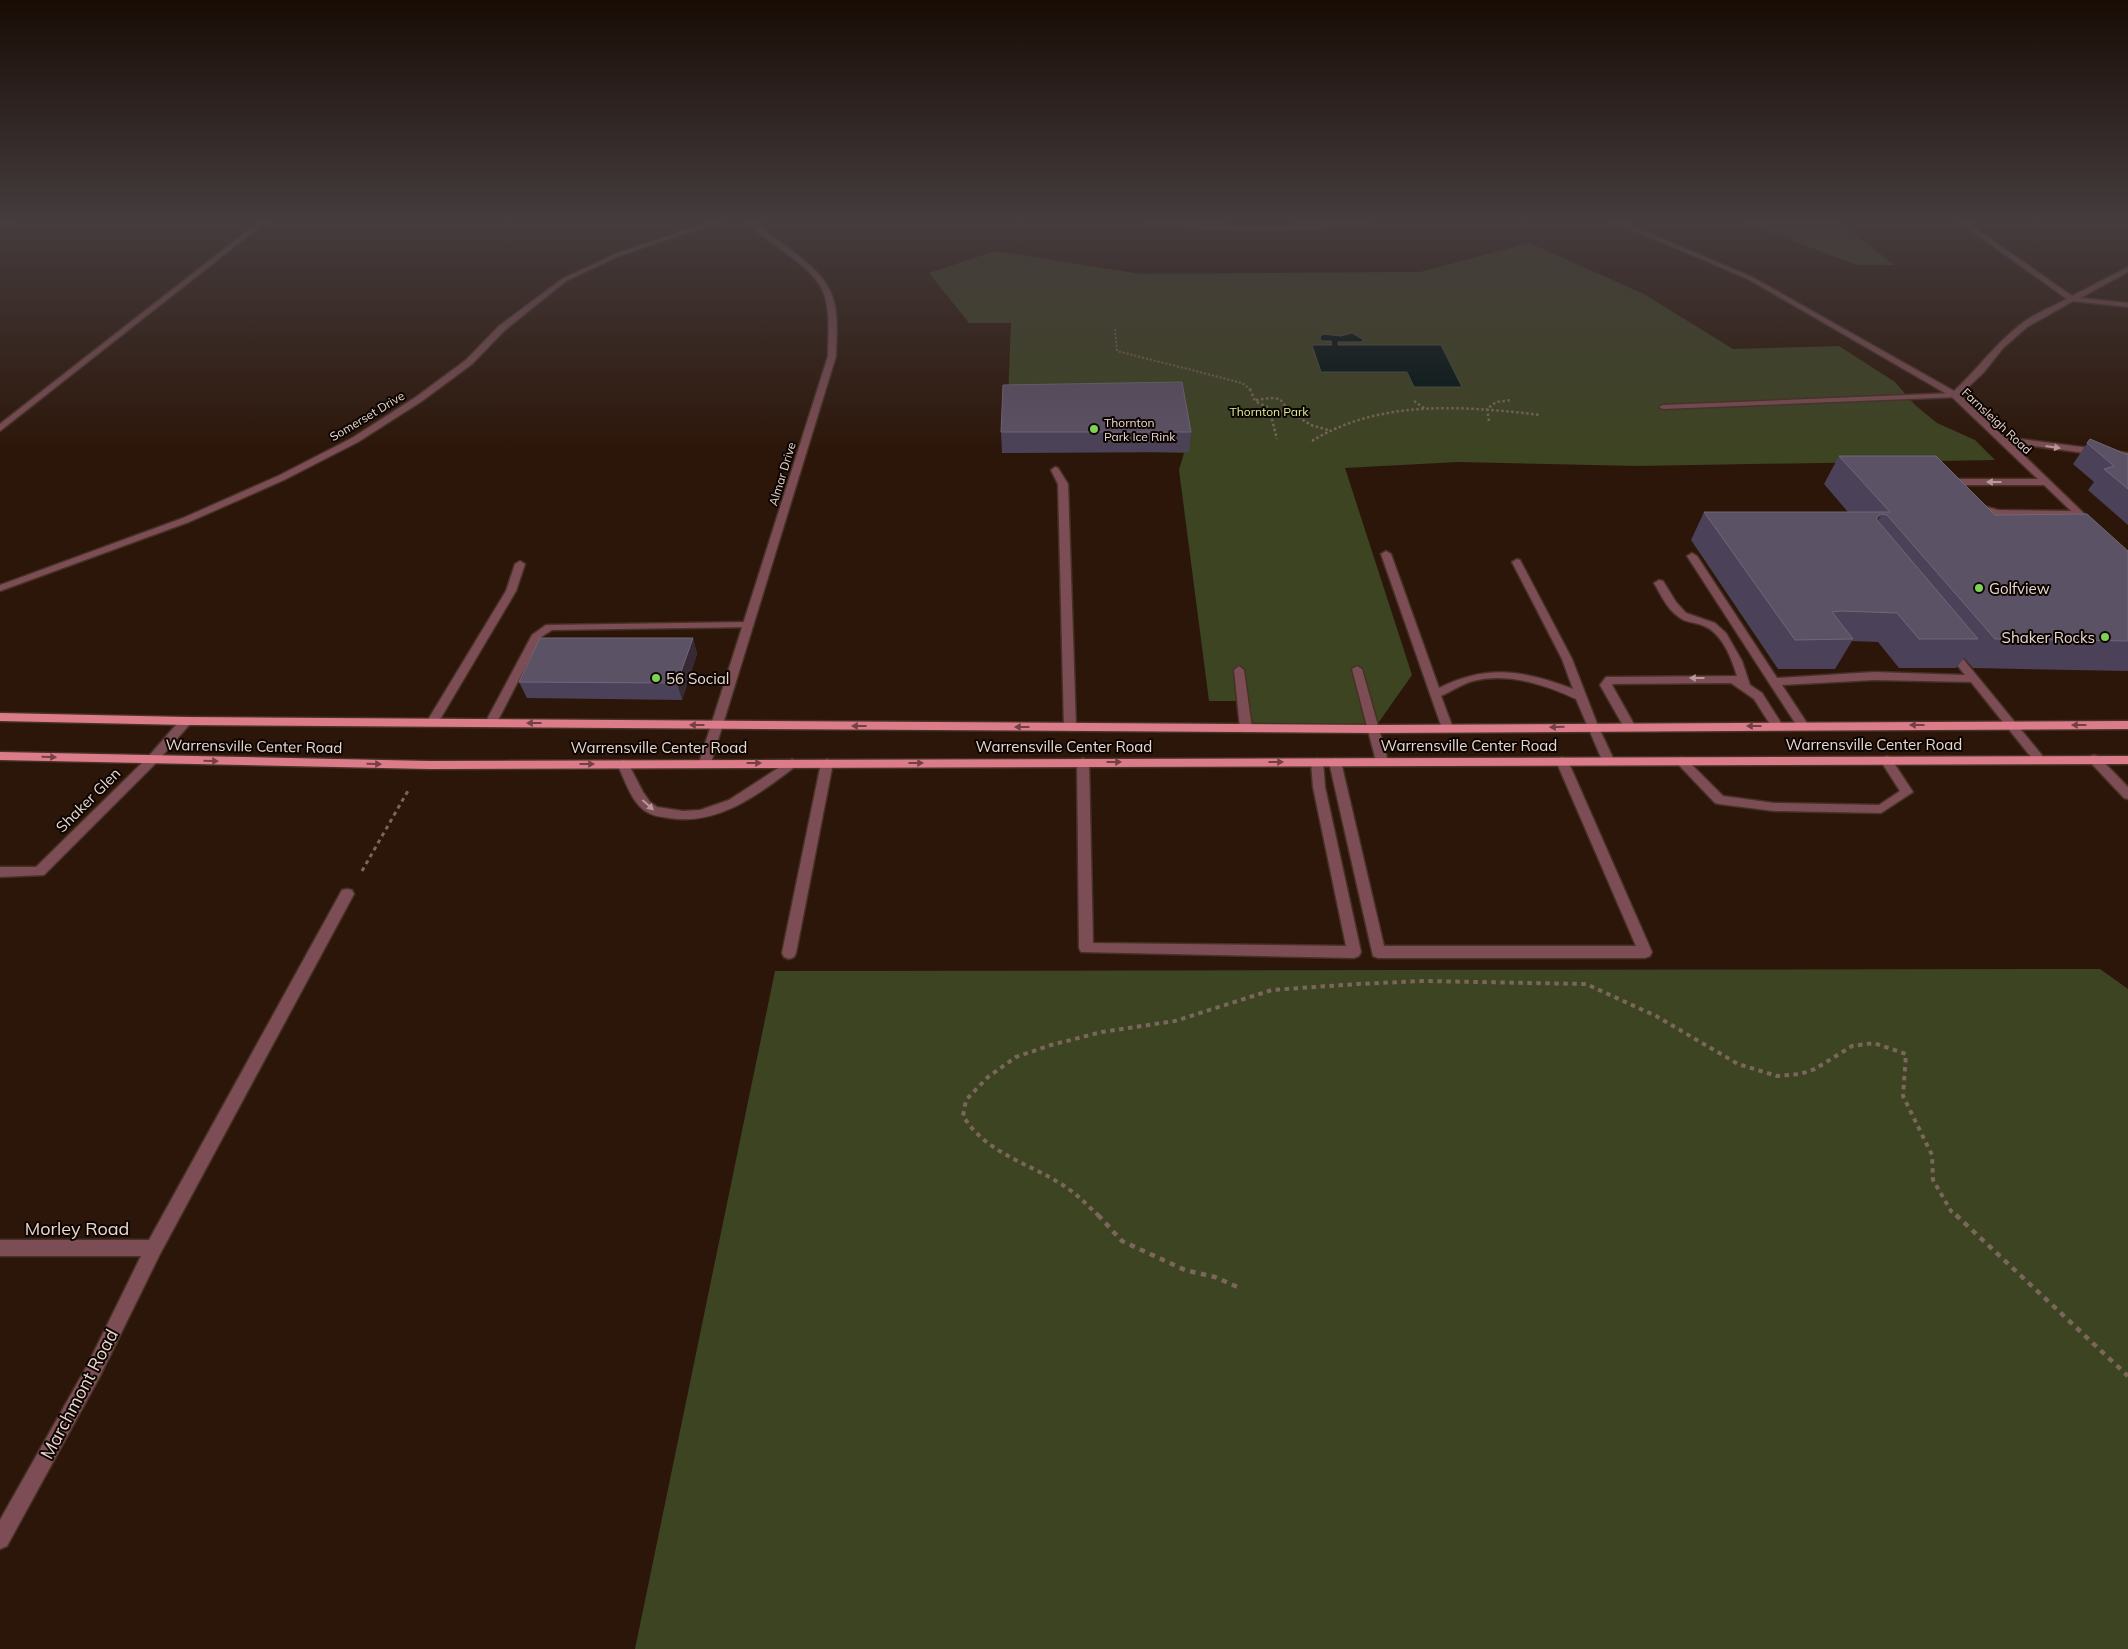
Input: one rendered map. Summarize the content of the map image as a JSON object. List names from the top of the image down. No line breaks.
{"streets":{"main road":["Warrensville Center Road"],"street":["Somerset Drive","Farnsleigh Road","Almar Drive","Shaker Glen","Morley Road","Marchmont Road"]},"crossings":[["Almar Drive","Warrensville Center Road"],["Warrensville Center Road","Shaker Glen"],["Morley Road","Marchmont Road"]],"parks":["Thornton Park"],"places":["Thornton Park Ice Rink","Golfview","Shaker Rocks","56 Social"]}
